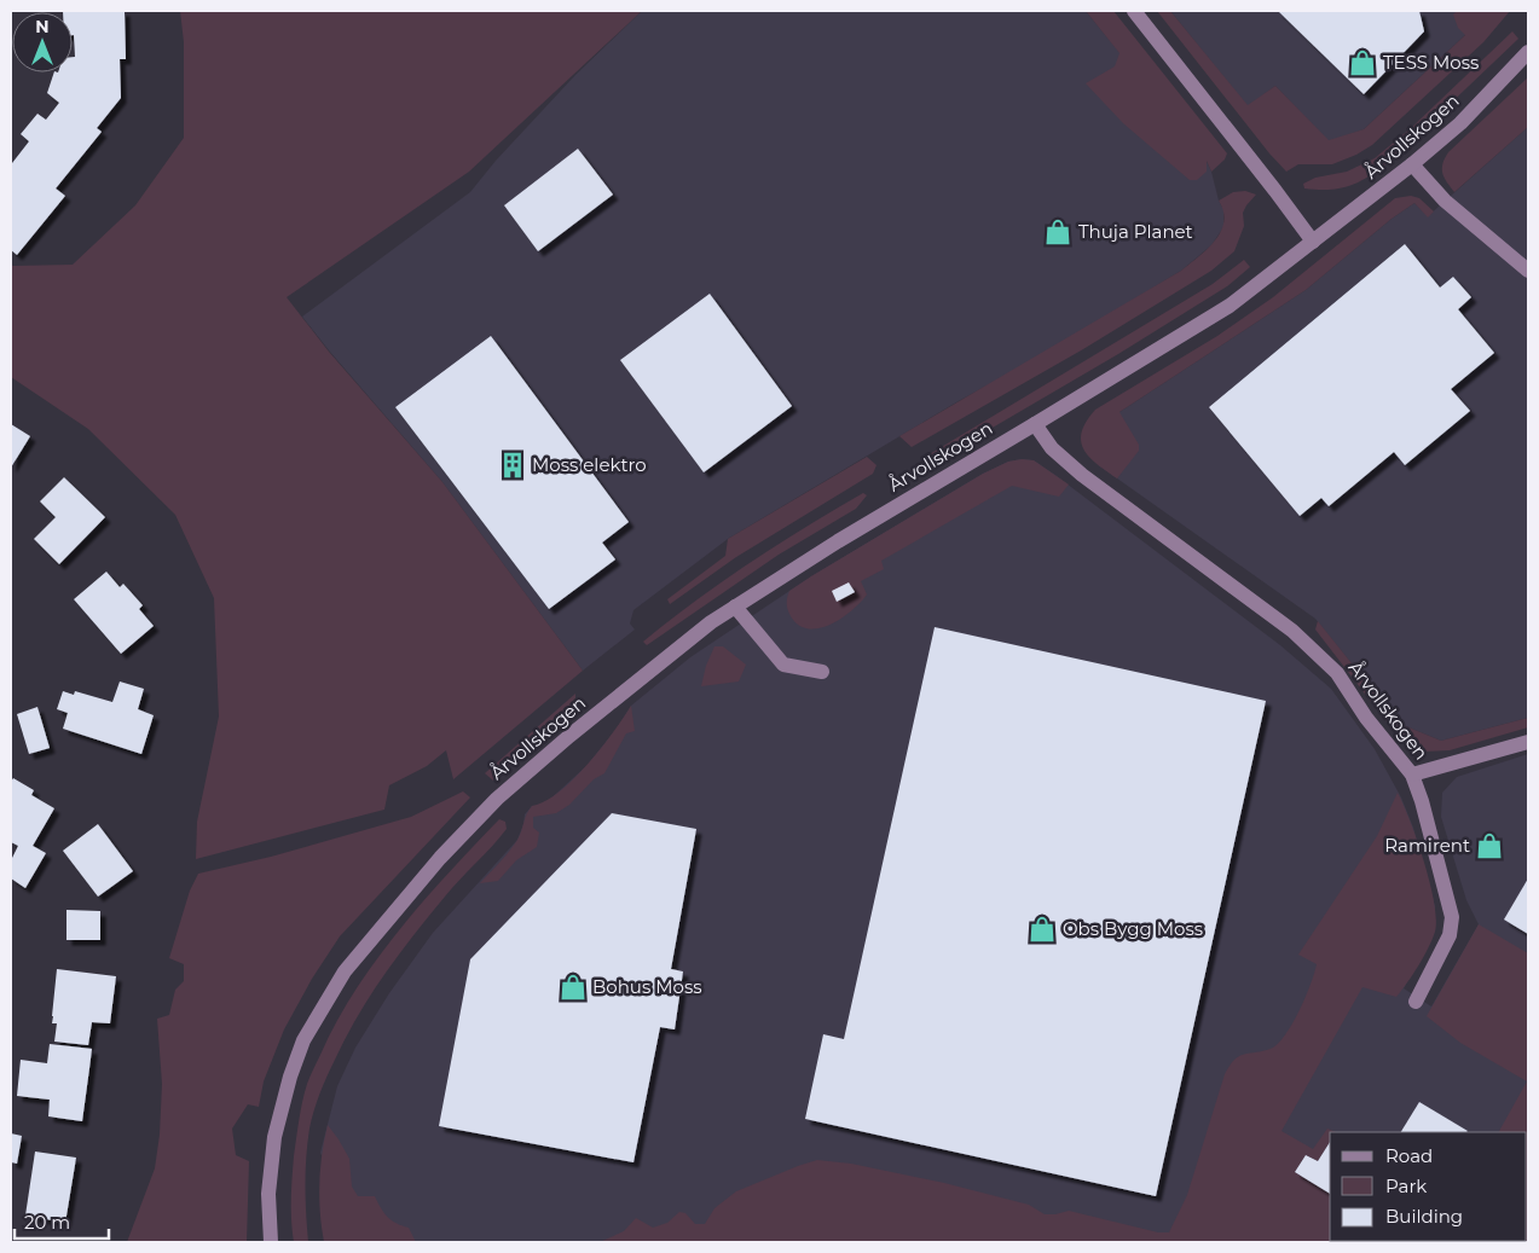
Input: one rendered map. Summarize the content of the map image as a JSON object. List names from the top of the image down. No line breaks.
{"streets":{"street":["Årvollskogen"]},"places":{"shop":["TESS Moss","Thuja Planet","Ramirent","Obs Bygg Moss","Bohus Moss"],"building":["Moss elektro"]},"legend":["Road","Park","Building"],"scale_bar":"20 m","north":"top"}
